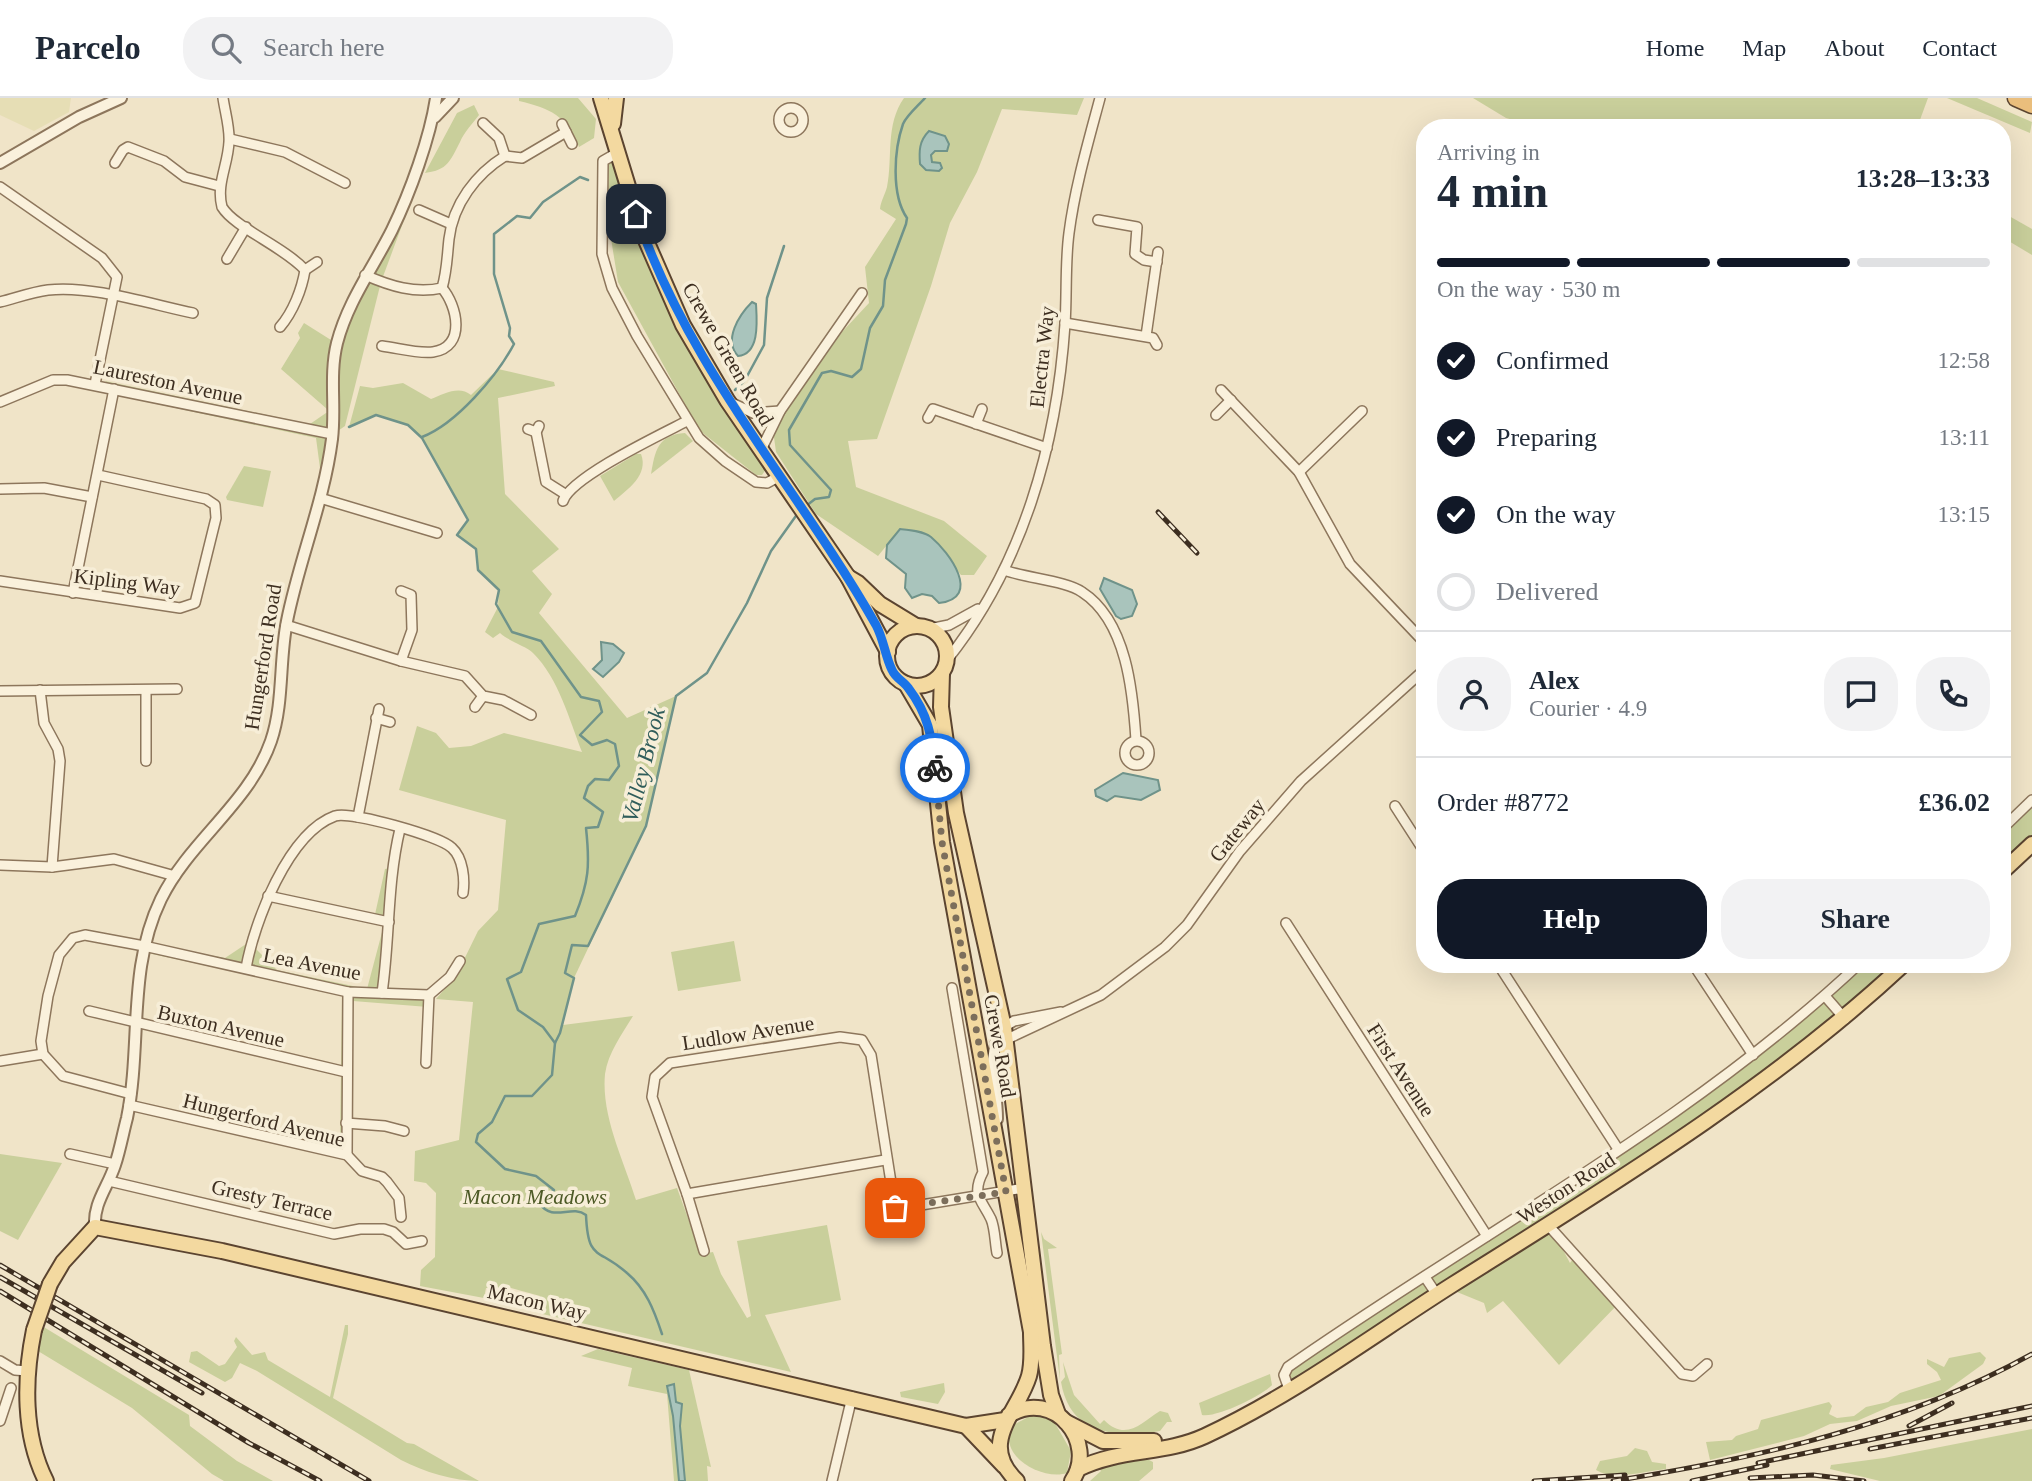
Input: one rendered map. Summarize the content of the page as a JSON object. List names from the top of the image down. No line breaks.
{"streets":{"main road":["Crewe Green Road","Crewe Road","Weston Road","Macon Way"],"street":["Electra Way","Laureston Avenue","Kipling Way","Hungerford Road","Gateway","Lea Avenue","Buxton Avenue","Ludlow Avenue","First Avenue","Hungerford Avenue","Gresty Terrace"]},"crossings":[["Crewe Green Road","Electra Way"],["Crewe Green Road","Crewe Road"],["Electra Way","Crewe Road"],["Laureston Avenue","Hungerford Road"],["Hungerford Road","Lea Avenue"],["Hungerford Road","Buxton Avenue"],["Hungerford Road","Hungerford Avenue"],["Hungerford Road","Gresty Terrace"],["Hungerford Road","Macon Way"],["Gateway","Crewe Road"],["Lea Avenue","Hungerford Avenue"],["Ludlow Avenue","Crewe Road"],["Crewe Road","Weston Road"],["Crewe Road","Macon Way"],["Weston Road","Macon Way"]],"water":["Valley Brook"],"parks":["Macon Meadows"],"page":{"header":"Parcelo","search":"Search here","nav":["Home","Map","About","Contact"],"heading":["4 min","Arriving in","13:28–13:33"],"panel":["Alex","Courier · 4.9","Order #8772","£36.02"],"bar":"On the way · 530 m","list":[["Confirmed","12:58"],["Preparing","13:11"],["On the way","13:15"],"Delivered"],"buttons":["Help","Share"]}}
